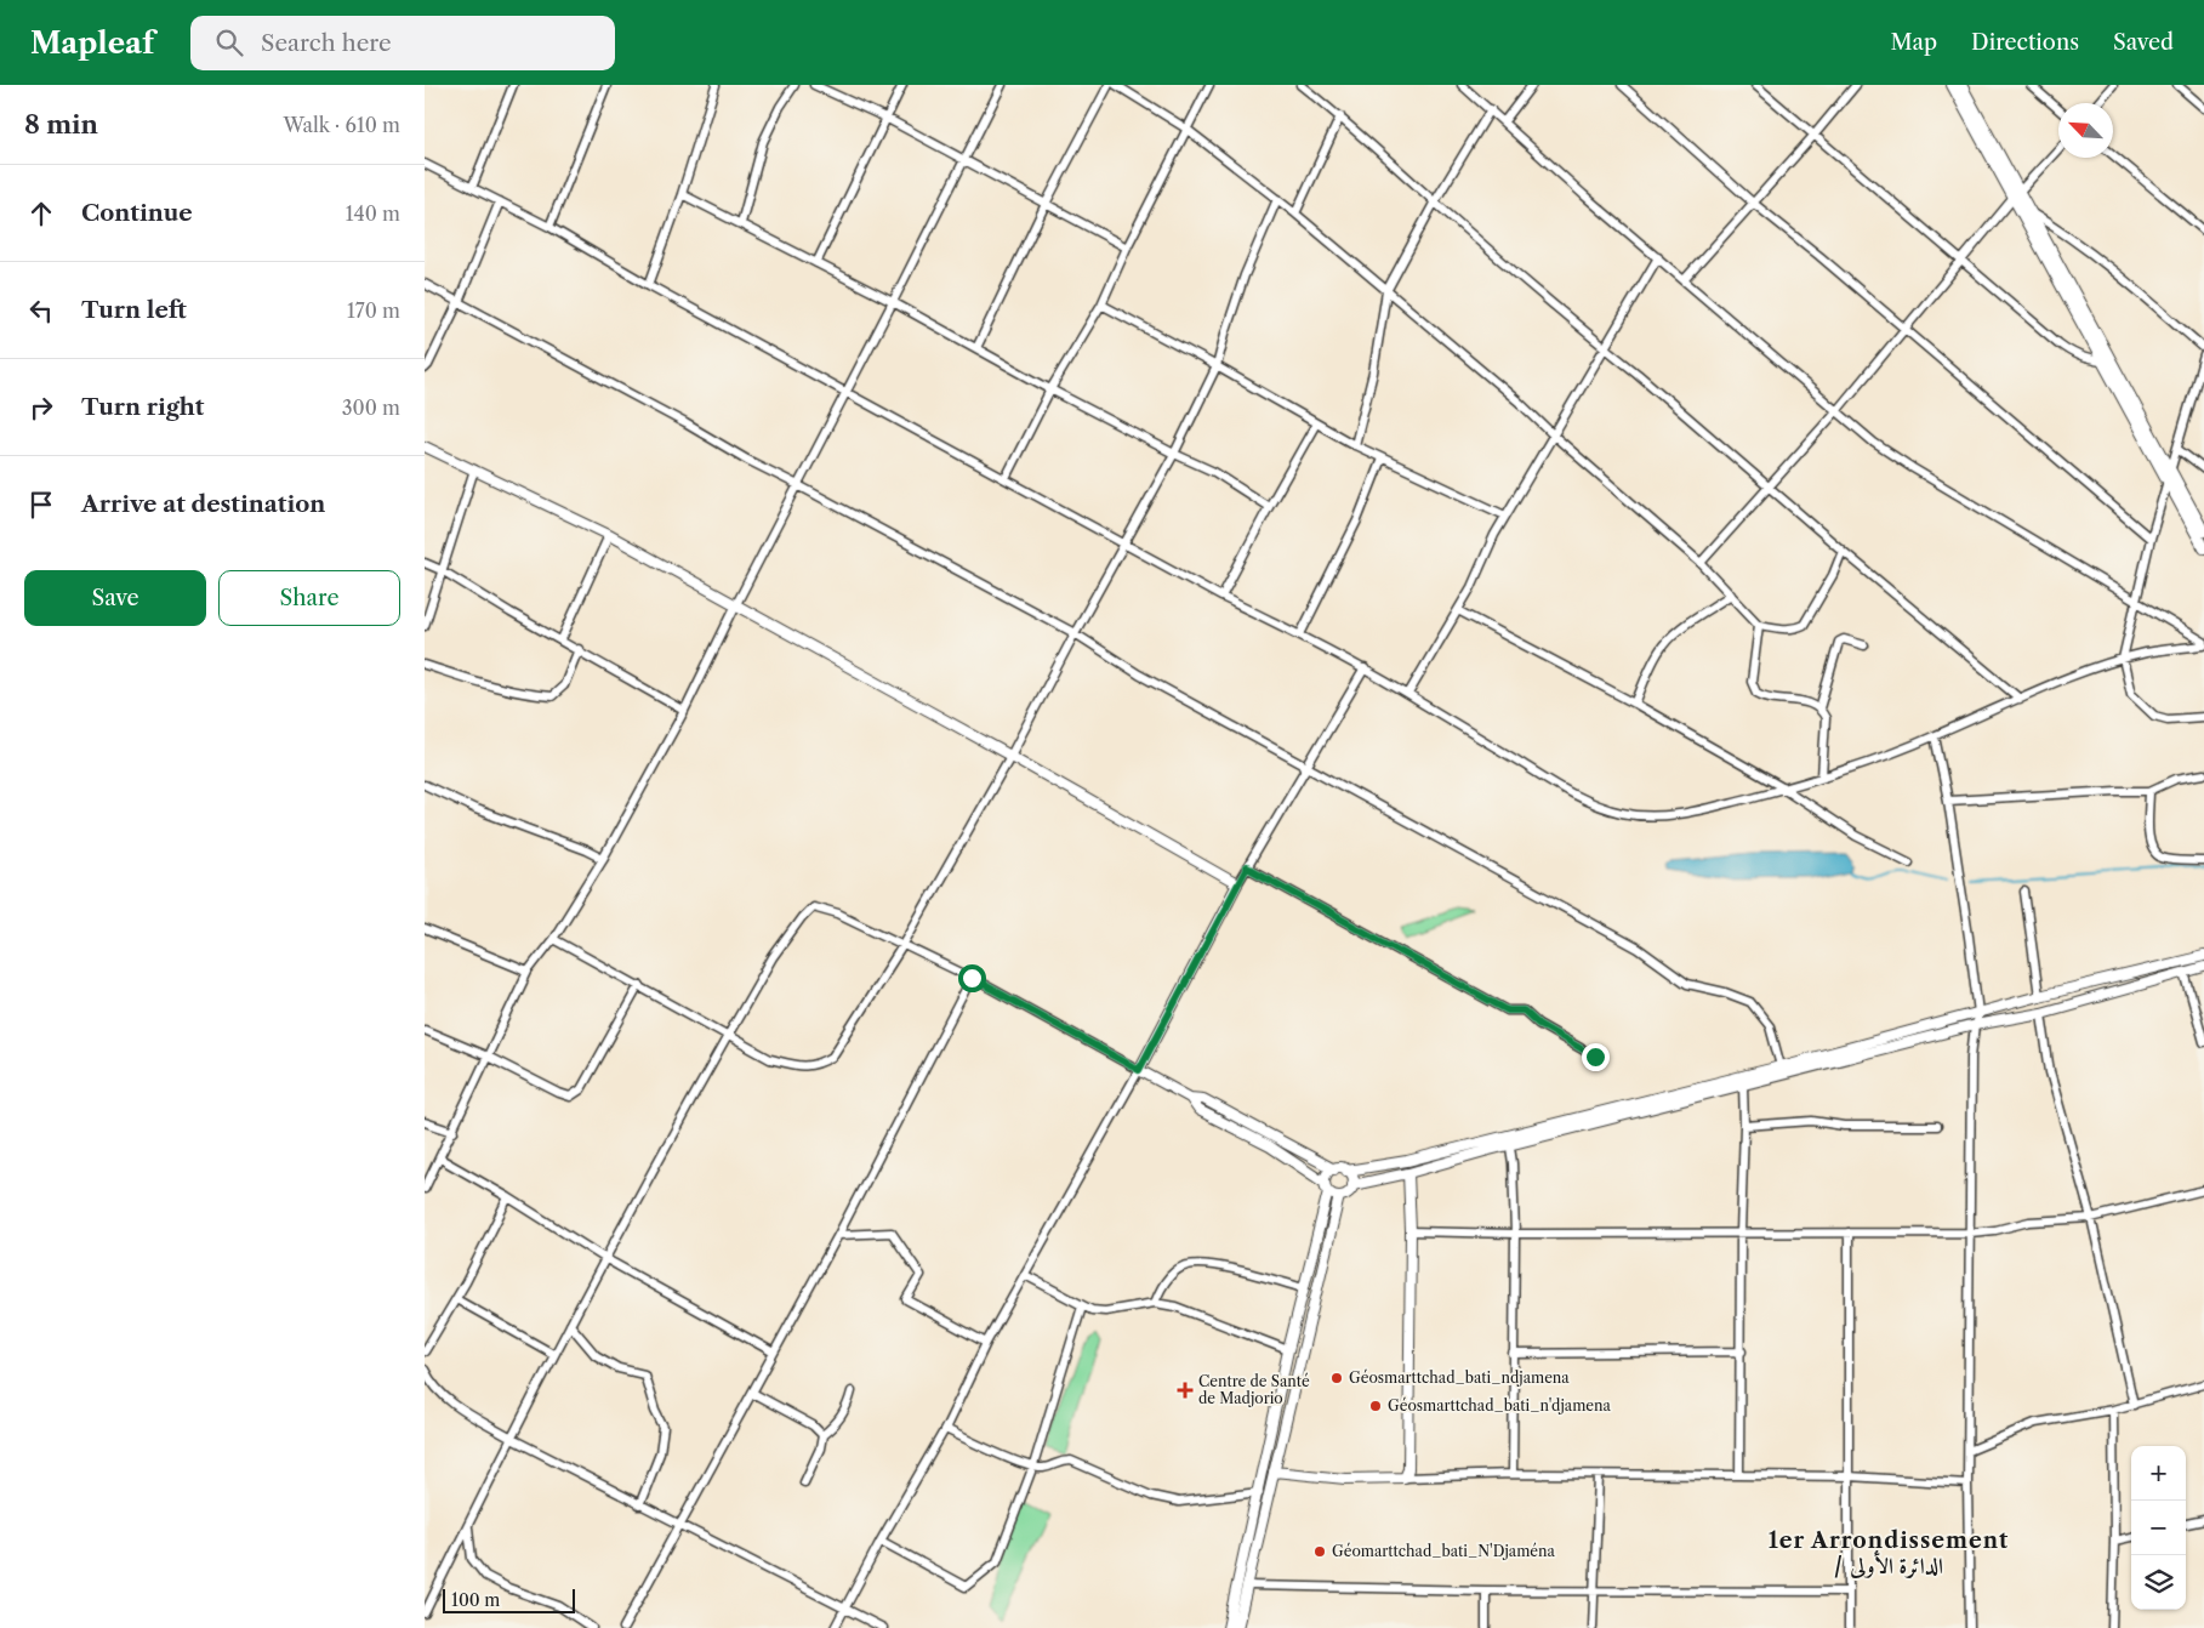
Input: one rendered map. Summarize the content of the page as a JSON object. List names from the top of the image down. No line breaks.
{"districts":["1er Arrondissement / الدائرة الأولى"],"places":{"other":["Géosmarttchad_bati_ndjamena","Géosmarttchad_bati_n'djamena","Géomarttchad_bati_N'Djaména"],"health":["Centre de Santé de Madjorio"]},"scale_bar":"100 m","north":"top left","page":{"header":"Mapleaf","search":"Search here","nav":["Map","Directions","Saved"],"heading":["8 min","Walk · 610 m"],"list":[["Continue","140 m"],["Turn left","170 m"],["Turn right","300 m"],"Arrive at destination"],"buttons":["Save","Share"],"map_buttons":["+","−"],"scale":"100 m"}}
